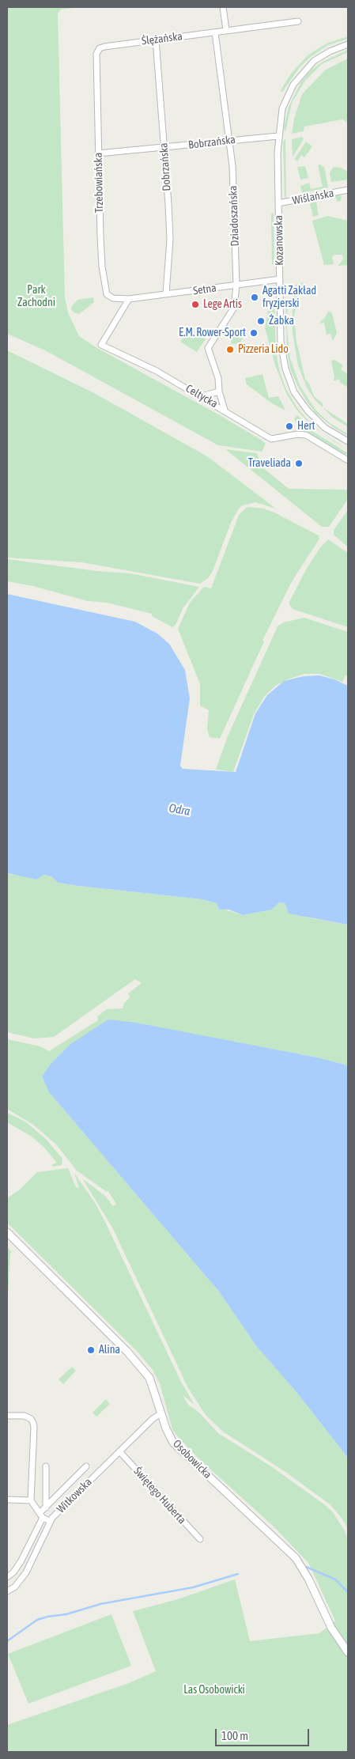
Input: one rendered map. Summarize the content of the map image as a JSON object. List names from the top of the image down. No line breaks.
{"streets":{"street":["Ślężańska","Bobrzańska","Dobrzańska","Trzebowiańska","Wiślańska","Dziadoszańska","Kozanowska","Setna","Celtycka","Osobowicka","Witkowska","Świętego Huberta"]},"crossings":[["Ślężańska","Dobrzańska"],["Ślężańska","Trzebowiańska"],["Ślężańska","Dziadoszańska"],["Bobrzańska","Dobrzańska"],["Bobrzańska","Trzebowiańska"],["Bobrzańska","Dziadoszańska"],["Bobrzańska","Kozanowska"],["Dobrzańska","Setna"],["Trzebowiańska","Setna"],["Trzebowiańska","Celtycka"],["Wiślańska","Kozanowska"],["Dziadoszańska","Setna"],["Dziadoszańska","Celtycka"],["Kozanowska","Setna"],["Setna","Celtycka"],["Osobowicka","Witkowska"],["Witkowska","Świętego Huberta"]],"water":["Odra"],"parks":["Park Zachodni","Las Osobowicki"],"places":["Agatti Zakład fryzjerski","Lege Artis","Żabka","E.M. Rower-Sport","Pizzeria Lido","Hert","Traveliada","Alina"],"scale_bar":"100 m"}
